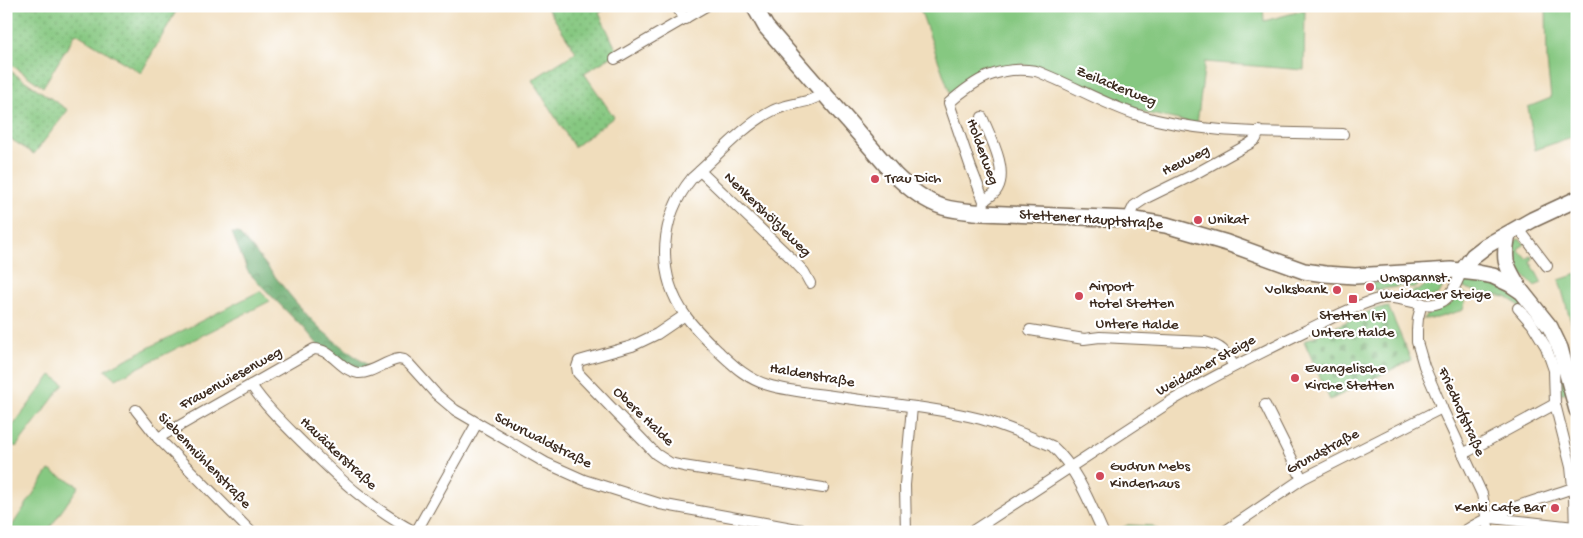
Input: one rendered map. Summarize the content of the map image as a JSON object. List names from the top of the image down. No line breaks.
{"streets":{"street":["Zeilackerweg","Holderweg","Heuweg","Nenkershölzleweg","Stettener Hauptstraße","Untere Halde","Weidacher Steige","Haldenstraße","Frauenwiesenweg","Friedhofstraße","Obere Halde","Schurwaldstraße","Grundstraße","Hauäckerstraße","Siebenmühlenstraße"]},"crossings":[["Zeilackerweg","Holderweg"],["Zeilackerweg","Heuweg"],["Holderweg","Stettener Hauptstraße"],["Heuweg","Stettener Hauptstraße"],["Nenkershölzleweg","Haldenstraße"],["Stettener Hauptstraße","Weidacher Steige"],["Stettener Hauptstraße","Haldenstraße"],["Untere Halde","Weidacher Steige"],["Weidacher Steige","Haldenstraße"],["Weidacher Steige","Friedhofstraße"],["Haldenstraße","Obere Halde"],["Frauenwiesenweg","Schurwaldstraße"],["Frauenwiesenweg","Hauäckerstraße"],["Frauenwiesenweg","Siebenmühlenstraße"],["Friedhofstraße","Grundstraße"]],"places":{"other":["Trau Dich","Unikat","Umspannst. Weidacher Steige","Volksbank","Airport Hotel Stetten","Evangelische Kirche Stetten","Gudrun Mebs Kinderhaus","Kenki Cafe Bar"],"transit":["Stetten (F) Untere Halde"]}}
